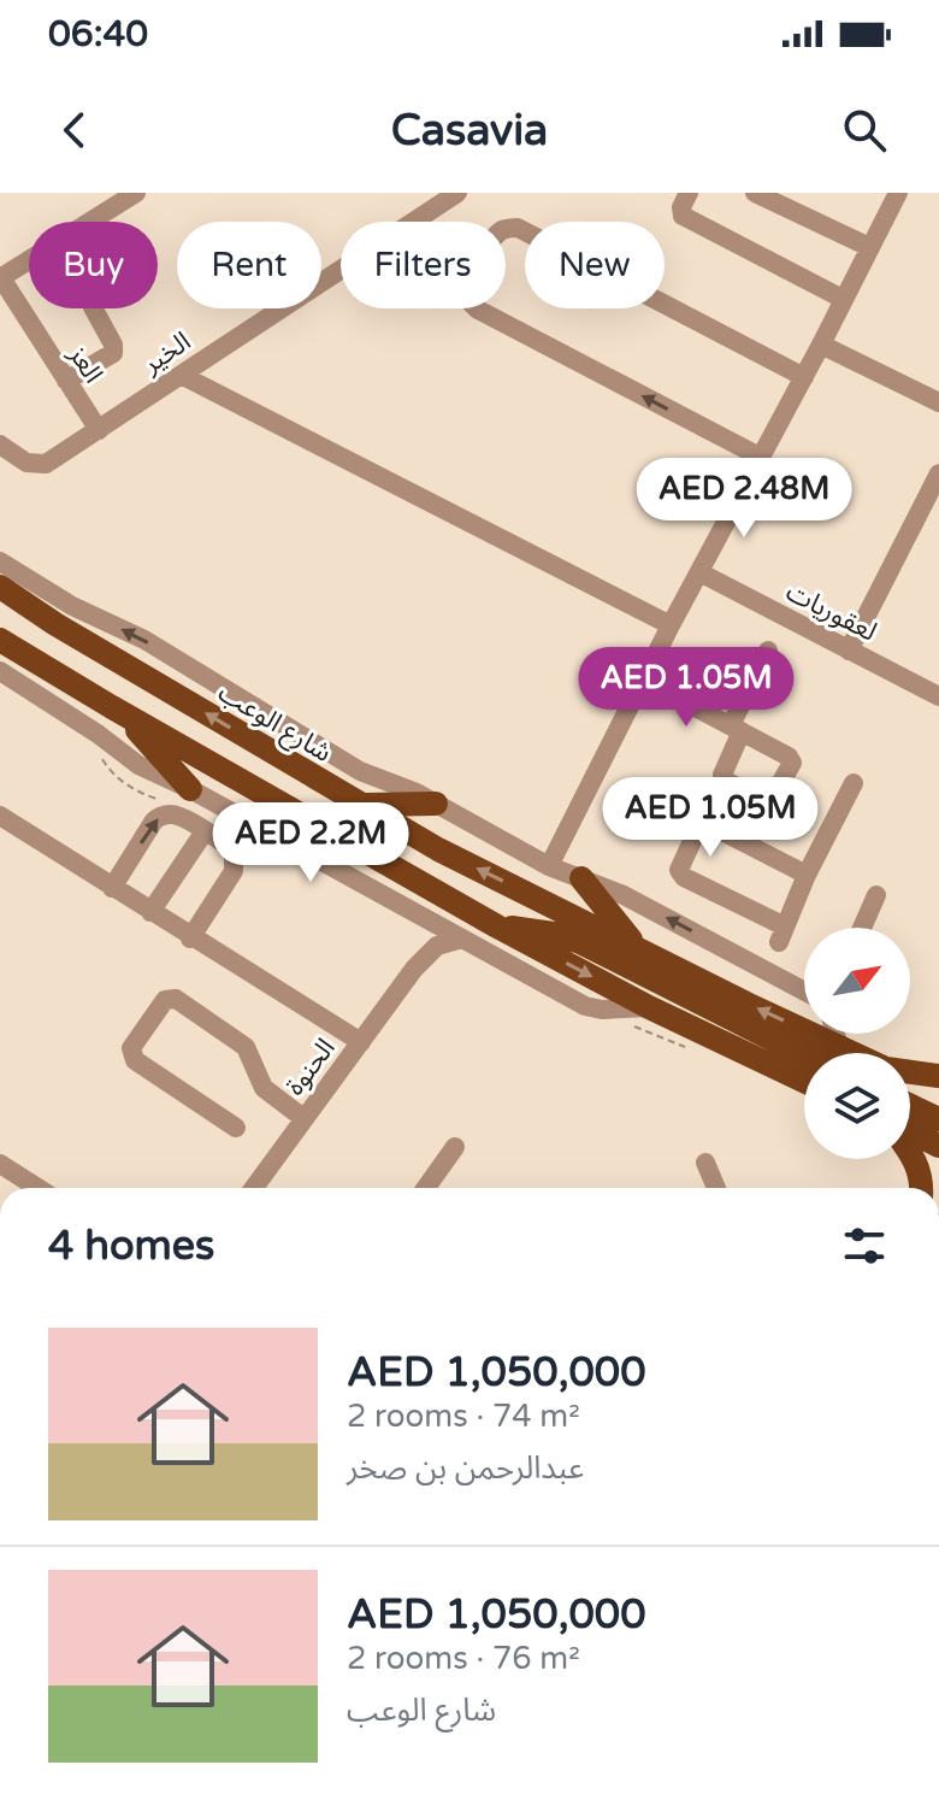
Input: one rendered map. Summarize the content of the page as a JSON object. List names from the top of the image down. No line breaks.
{"streets":{"main road":["شارع الوعب"],"street":["الخير","العز","لعقوريات","الحنوة"]},"crossings":[["الخير","العز"]],"north":"top right","page":{"status":"06:40","header":"Casavia","chip":["Buy","Rent","Filters","New"],"price":["AED 2.48M","AED 1.05M","AED 1.05M","AED 2.2M"],"heading":"4 homes","list":[{"name":"AED 1,050,000","note":"2 rooms · 74 m² · عبدالرحمن بن صخر"},{"name":"AED 1,050,000","note":"2 rooms · 76 m² · شارع الوعب"}]}}
